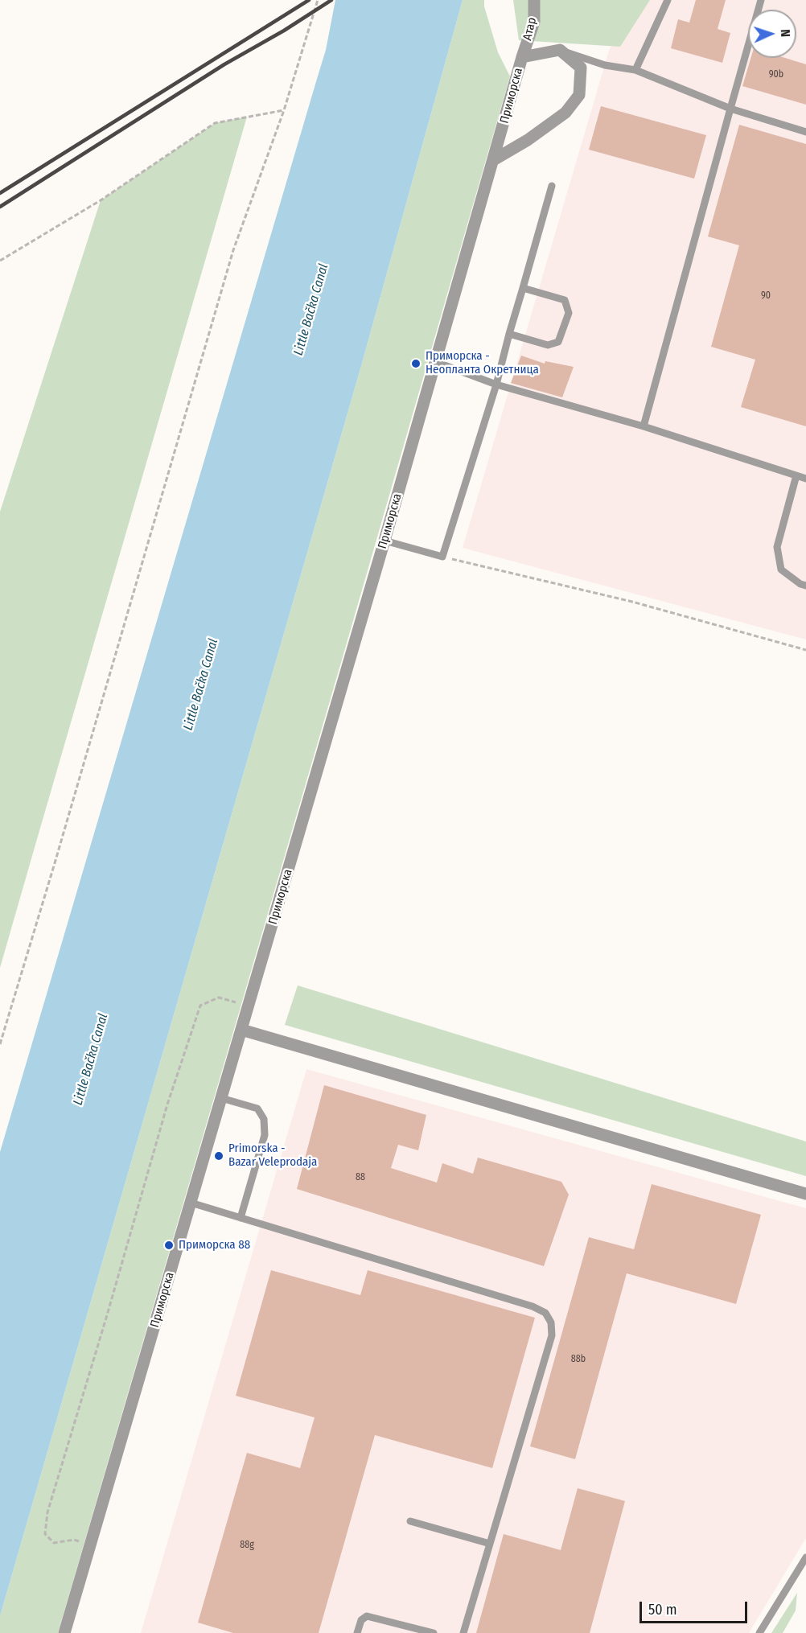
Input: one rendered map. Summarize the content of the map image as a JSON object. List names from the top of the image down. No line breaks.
{"streets":{"street":["Атар","Приморска"]},"crossings":[["Атар","Приморска"]],"water":["Little Bačka Canal"],"places":["Приморска - Неопланта Окретница","Primorska - Bazar Veleprodaja","Приморска 88"],"house_numbers":["90b","90","88","88b","88g"],"scale_bar":"50 m","north":"right"}
